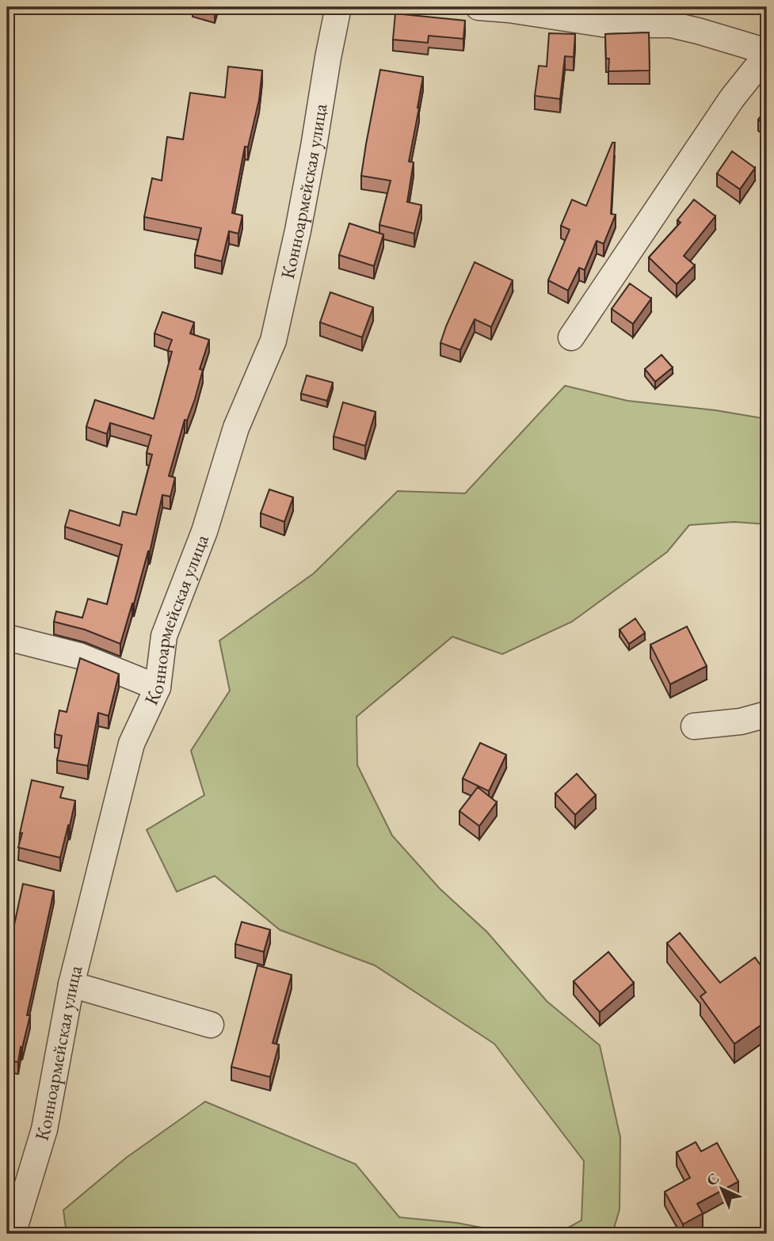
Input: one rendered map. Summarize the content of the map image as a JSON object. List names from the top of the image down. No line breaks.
{"streets":{"street":["Конноармейская улица"]},"north":"top left"}
